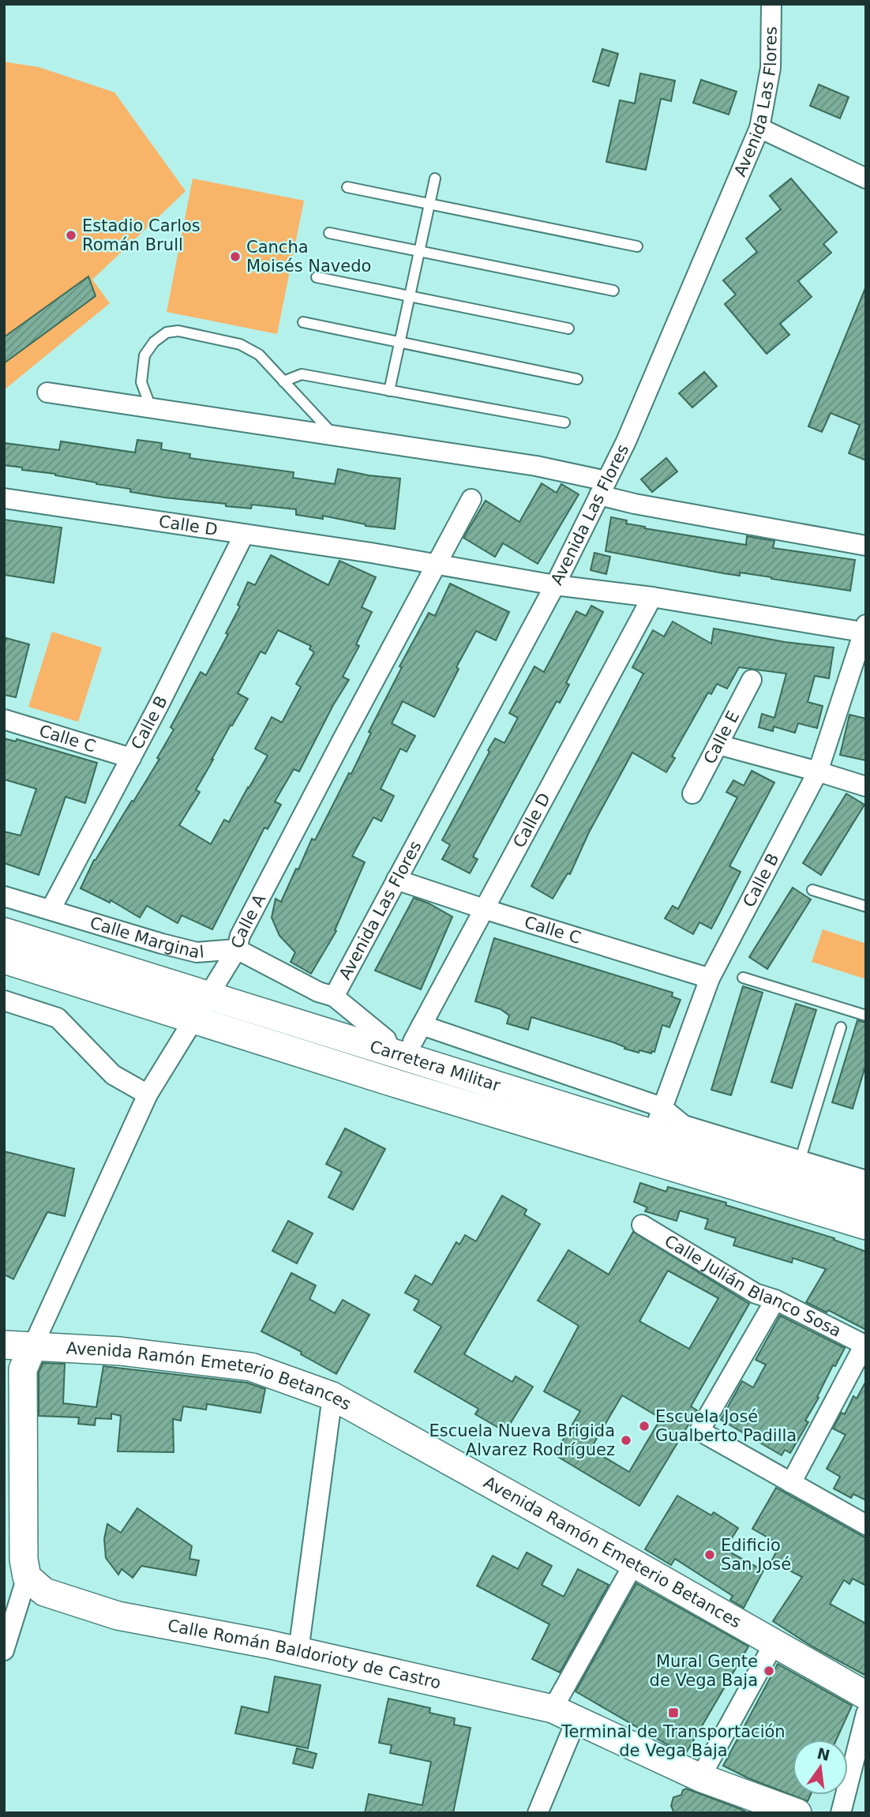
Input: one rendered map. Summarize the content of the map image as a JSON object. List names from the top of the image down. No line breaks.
{"streets":{"street":["Avenida Las Flores","Calle D","Calle B","Calle E","Calle C","Calle A","Calle Marginal","Carretera Militar","Calle Julián Blanco Sosa","Avenida Ramón Emeterio Betances","Calle Román Baldorioty de Castro"]},"crossings":[["Avenida Las Flores","Calle D"],["Avenida Las Flores","Calle C"],["Calle D","Calle B"],["Calle D","Calle C"],["Calle D","Calle A"],["Calle D","Carretera Militar"],["Calle B","Calle C"],["Calle B","Calle Marginal"],["Calle B","Carretera Militar"],["Calle A","Calle Marginal"],["Calle A","Carretera Militar"],["Calle A","Avenida Ramón Emeterio Betances"]],"places":{"other":["Estadio Carlos Román Brull","Cancha Moisés Navedo","Escuela José Gualberto Padilla","Escuela Nueva Brigida Alvarez Rodríguez","Edificio San José","Mural Gente de Vega Baja"],"transit":["Terminal de Transportación de Vega Baja"]},"north":"top"}
